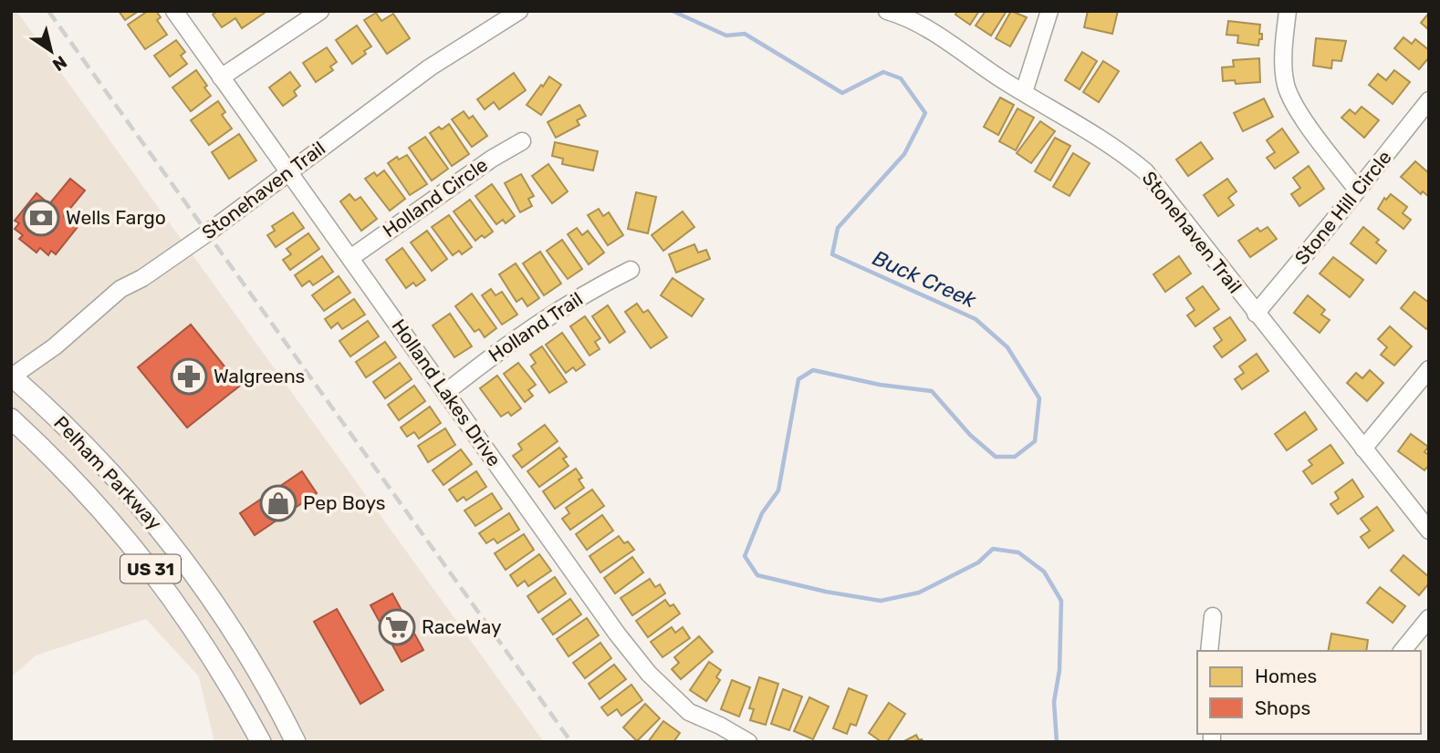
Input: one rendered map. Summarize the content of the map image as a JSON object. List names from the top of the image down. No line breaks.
{"streets":{"main road":["Pelham Parkway","US 31"],"street":["Stonehaven Trail","Holland Circle","Stone Hill Circle","Holland Trail","Holland Lakes Drive"]},"crossings":[["Stonehaven Trail","Stone Hill Circle"],["Stonehaven Trail","Holland Lakes Drive"],["Stonehaven Trail","Pelham Parkway"],["Holland Circle","Holland Lakes Drive"],["Holland Trail","Holland Lakes Drive"]],"water":["Buck Creek"],"places":{"bank":["Wells Fargo"],"pharmacy":["Walgreens"],"shop":["Pep Boys"],"supermarket":["RaceWay"]},"legend":["Homes","Shops"],"north":"bottom right"}
